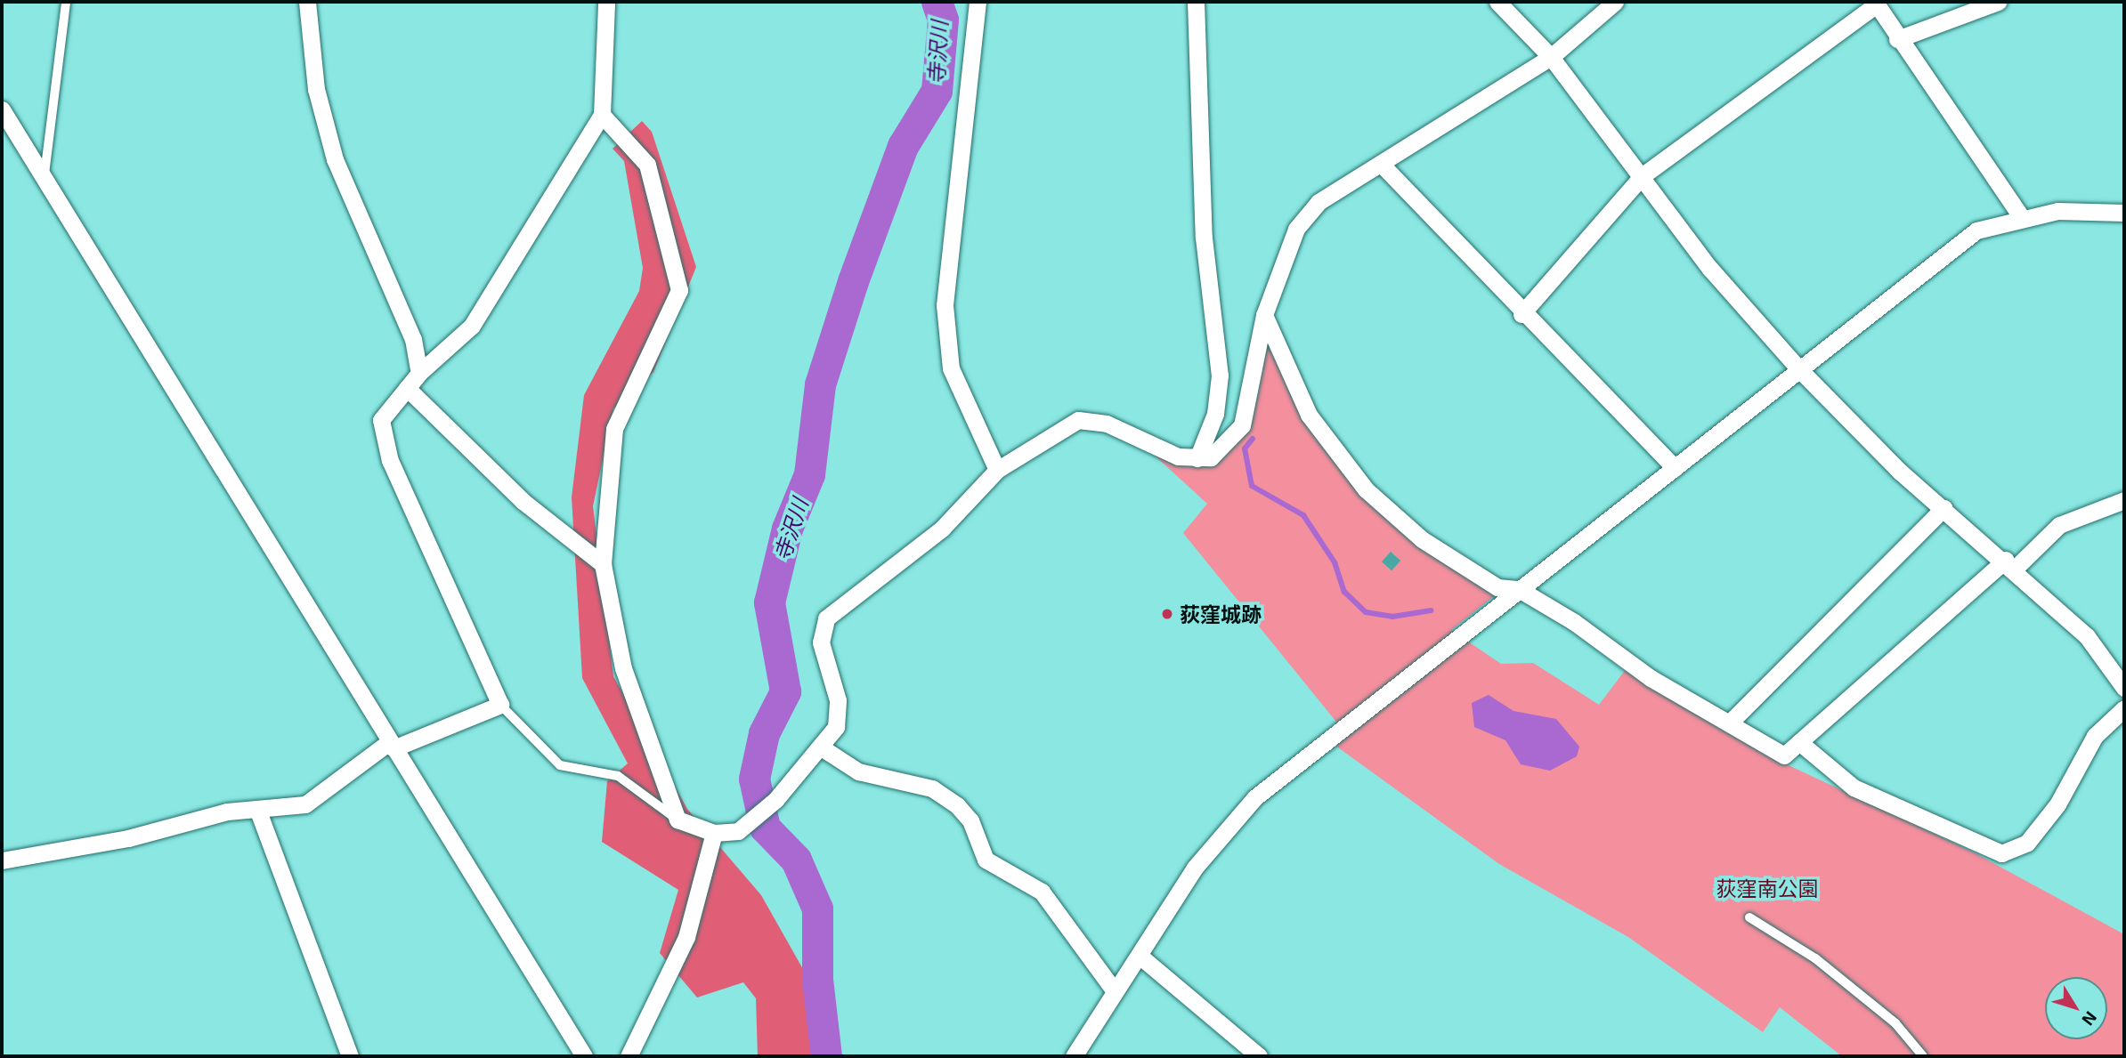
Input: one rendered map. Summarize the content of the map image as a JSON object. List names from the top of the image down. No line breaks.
{"water":["寺沢川"],"parks":["荻窪南公園"],"places":["荻窪城跡"],"north":"bottom right"}
